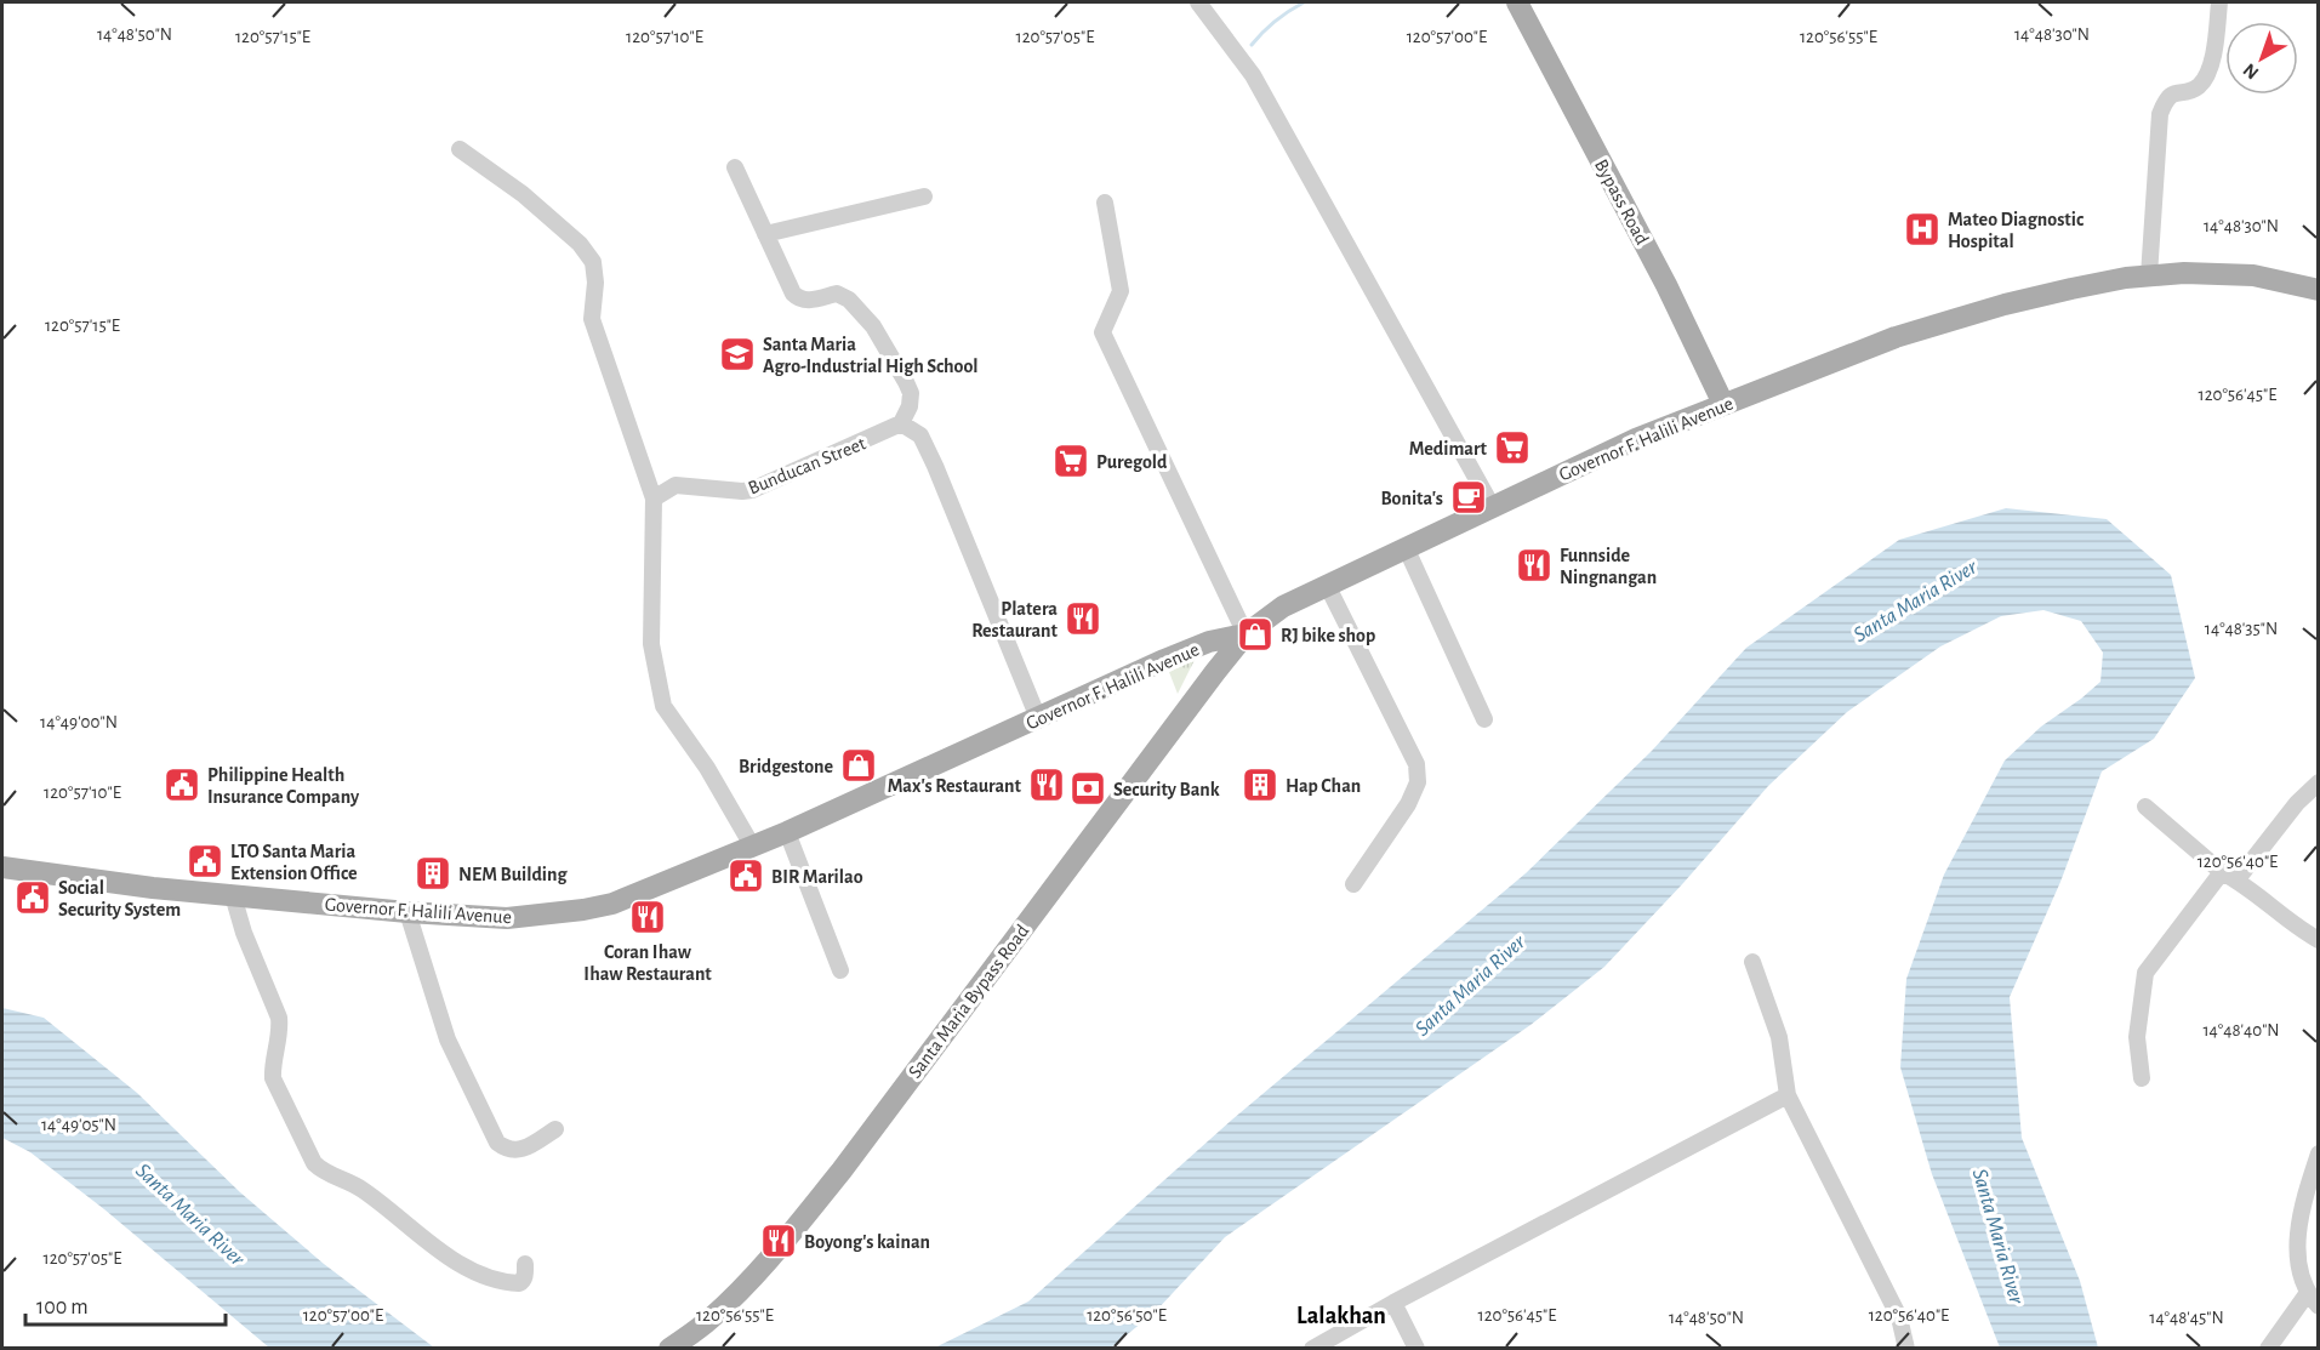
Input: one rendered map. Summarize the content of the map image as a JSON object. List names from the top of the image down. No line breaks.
{"streets":{"main road":["Bypass Road","Governor F. Halili Avenue","Santa Maria Bypass Road"],"street":["Bunducan Street"]},"crossings":[["Bypass Road","Governor F. Halili Avenue"],["Governor F. Halili Avenue","Santa Maria Bypass Road"]],"districts":["Lalakhan"],"water":["Santa Maria River"],"places":{"hospital":["Mateo Diagnostic Hospital"],"school or university":["Santa Maria Agro-Industrial High School"],"supermarket":["Medimart","Puregold"],"cafe":["Bonita's"],"restaurant":["Funnside Ningnangan","Platera Restaurant","Max's Restaurant","Coran Ihaw Ihaw Restaurant","Boyong's kainan"],"shop":["RJ bike shop","Bridgestone"],"public building":["Philippine Health Insurance Company","LTO Santa Maria Extension Office","BIR Marilao","Social Security System"],"building":["Hap Chan","NEM Building"],"bank":["Security Bank"]},"scale_bar":"100 m","north":"bottom left","coordinates":["14°48'50\"N","14°48'30\"N","120°57'15\"E","120°57'10\"E","120°57'05\"E","120°57'00\"E","120°56'55\"E","120°56'45\"E","14°48'35\"N","14°49'00\"N","120°56'40\"E","14°48'40\"N","14°49'05\"N","120°56'50\"E","14°48'45\"N"]}
